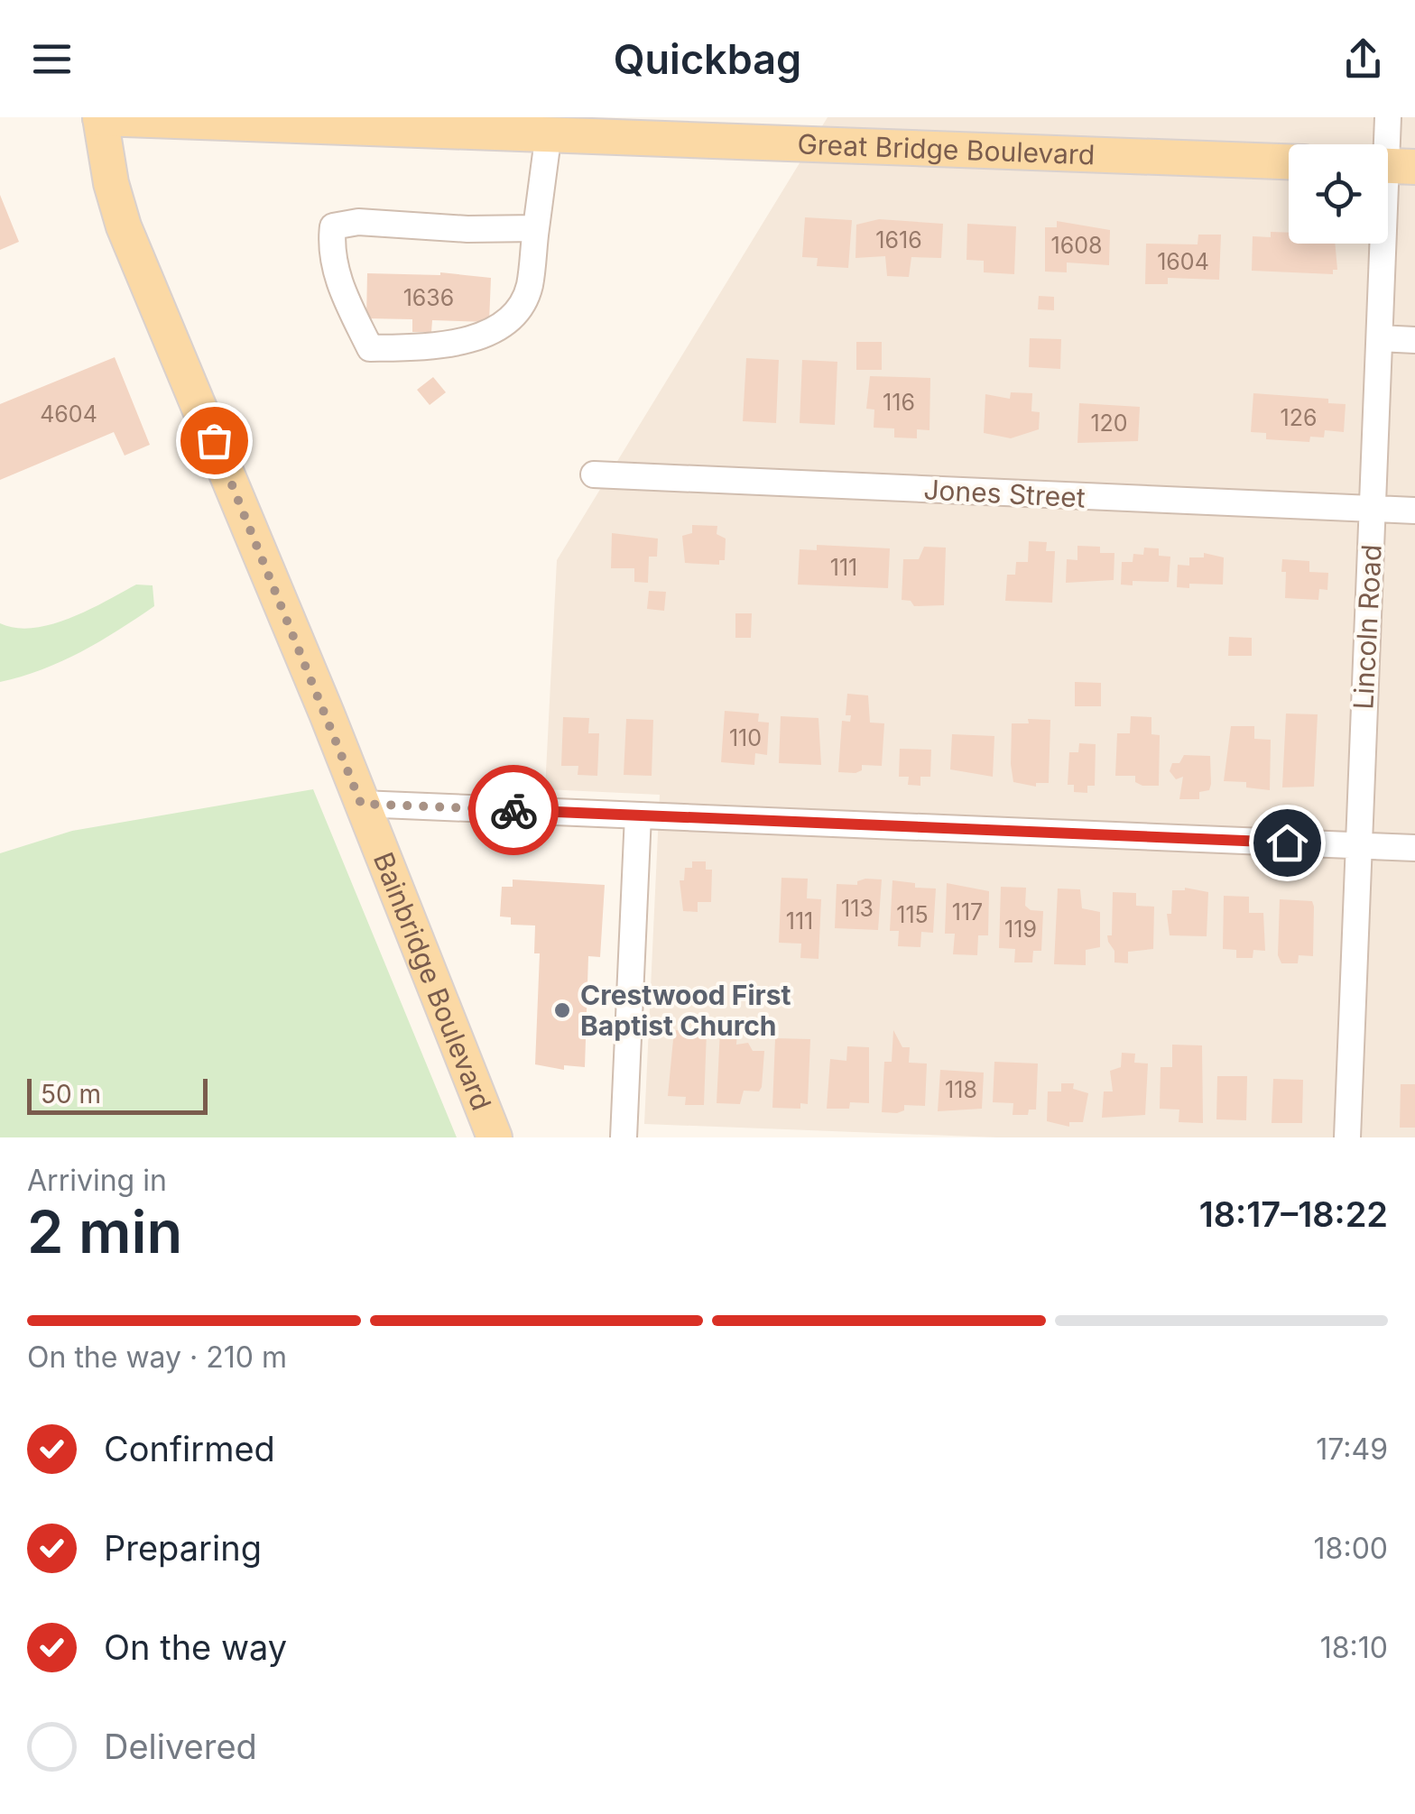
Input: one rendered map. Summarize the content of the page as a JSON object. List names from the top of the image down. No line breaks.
{"streets":{"main road":["Great Bridge Boulevard","Bainbridge Boulevard"],"street":["Jones Street","Lincoln Road"]},"crossings":[["Great Bridge Boulevard","Bainbridge Boulevard"],["Jones Street","Lincoln Road"]],"places":["Crestwood First Baptist Church"],"house_numbers":["1616","1608","1604","1636","116","4604","126","120","111","110","113","117","115","111","119","118"],"scale_bar":"50 m","page":{"header":"Quickbag","scale":"50 m","heading":["2 min","Arriving in","18:17–18:22"],"bar":"On the way · 210 m","list":[["Confirmed","17:49"],["Preparing","18:00"],["On the way","18:10"],"Delivered"]}}
